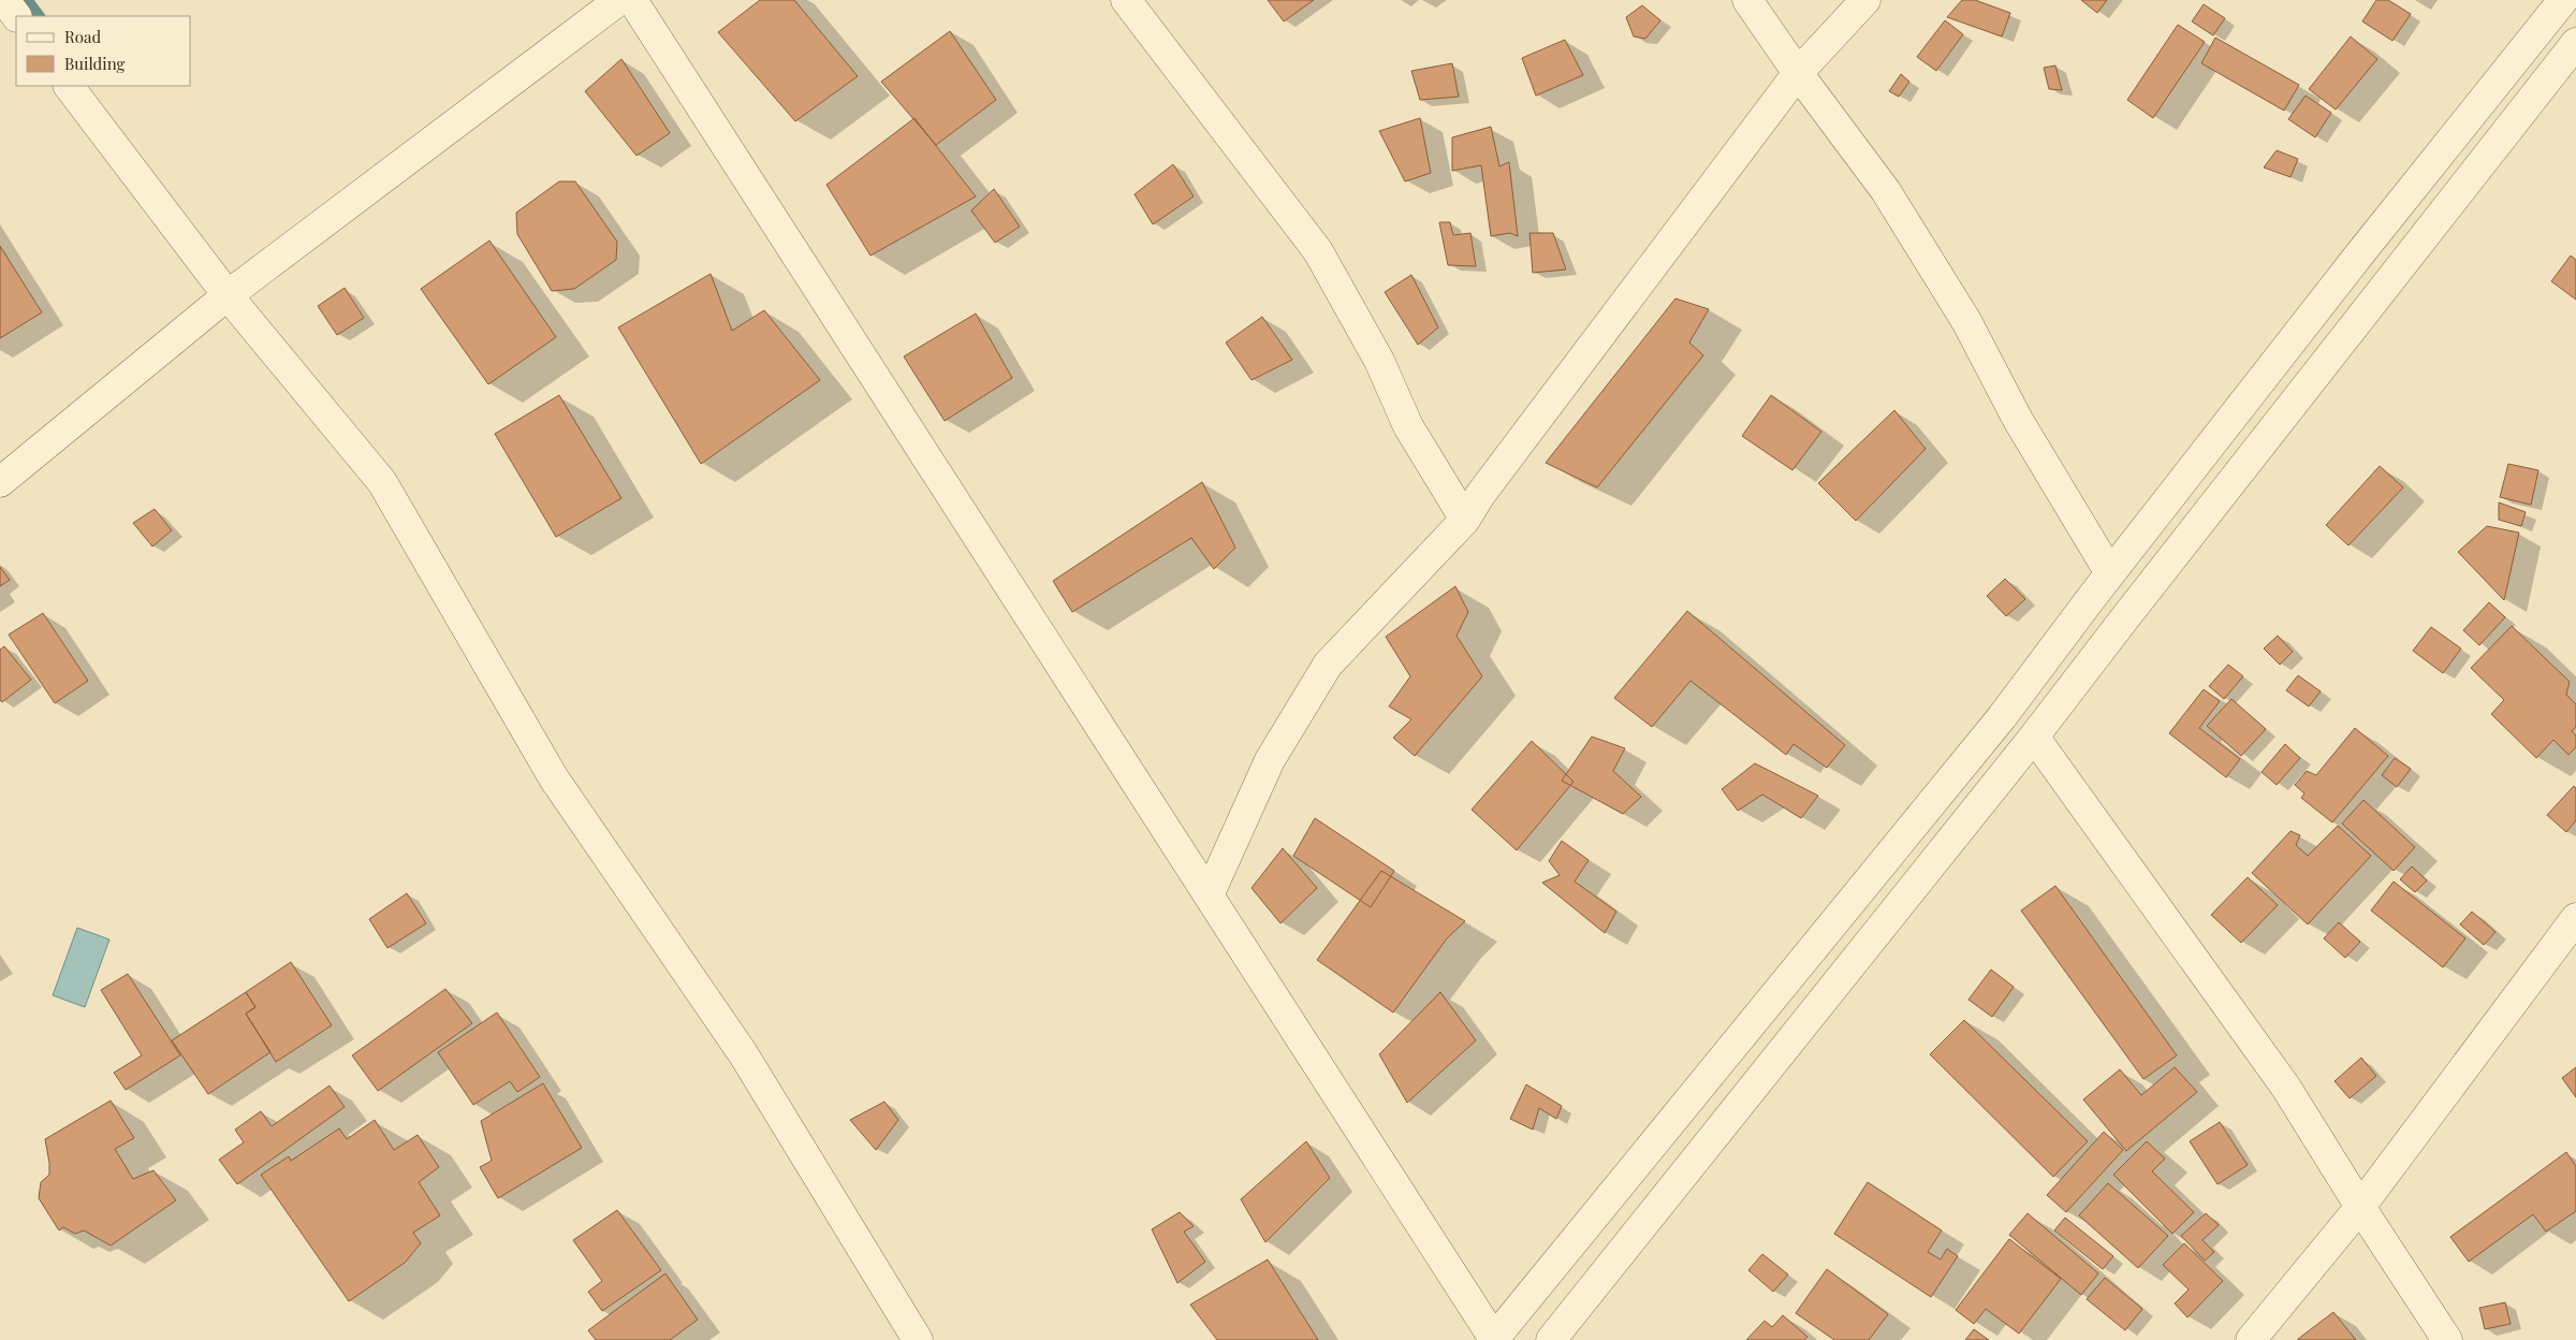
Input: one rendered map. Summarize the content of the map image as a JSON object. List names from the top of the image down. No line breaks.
{"legend":["Road","Building"]}
